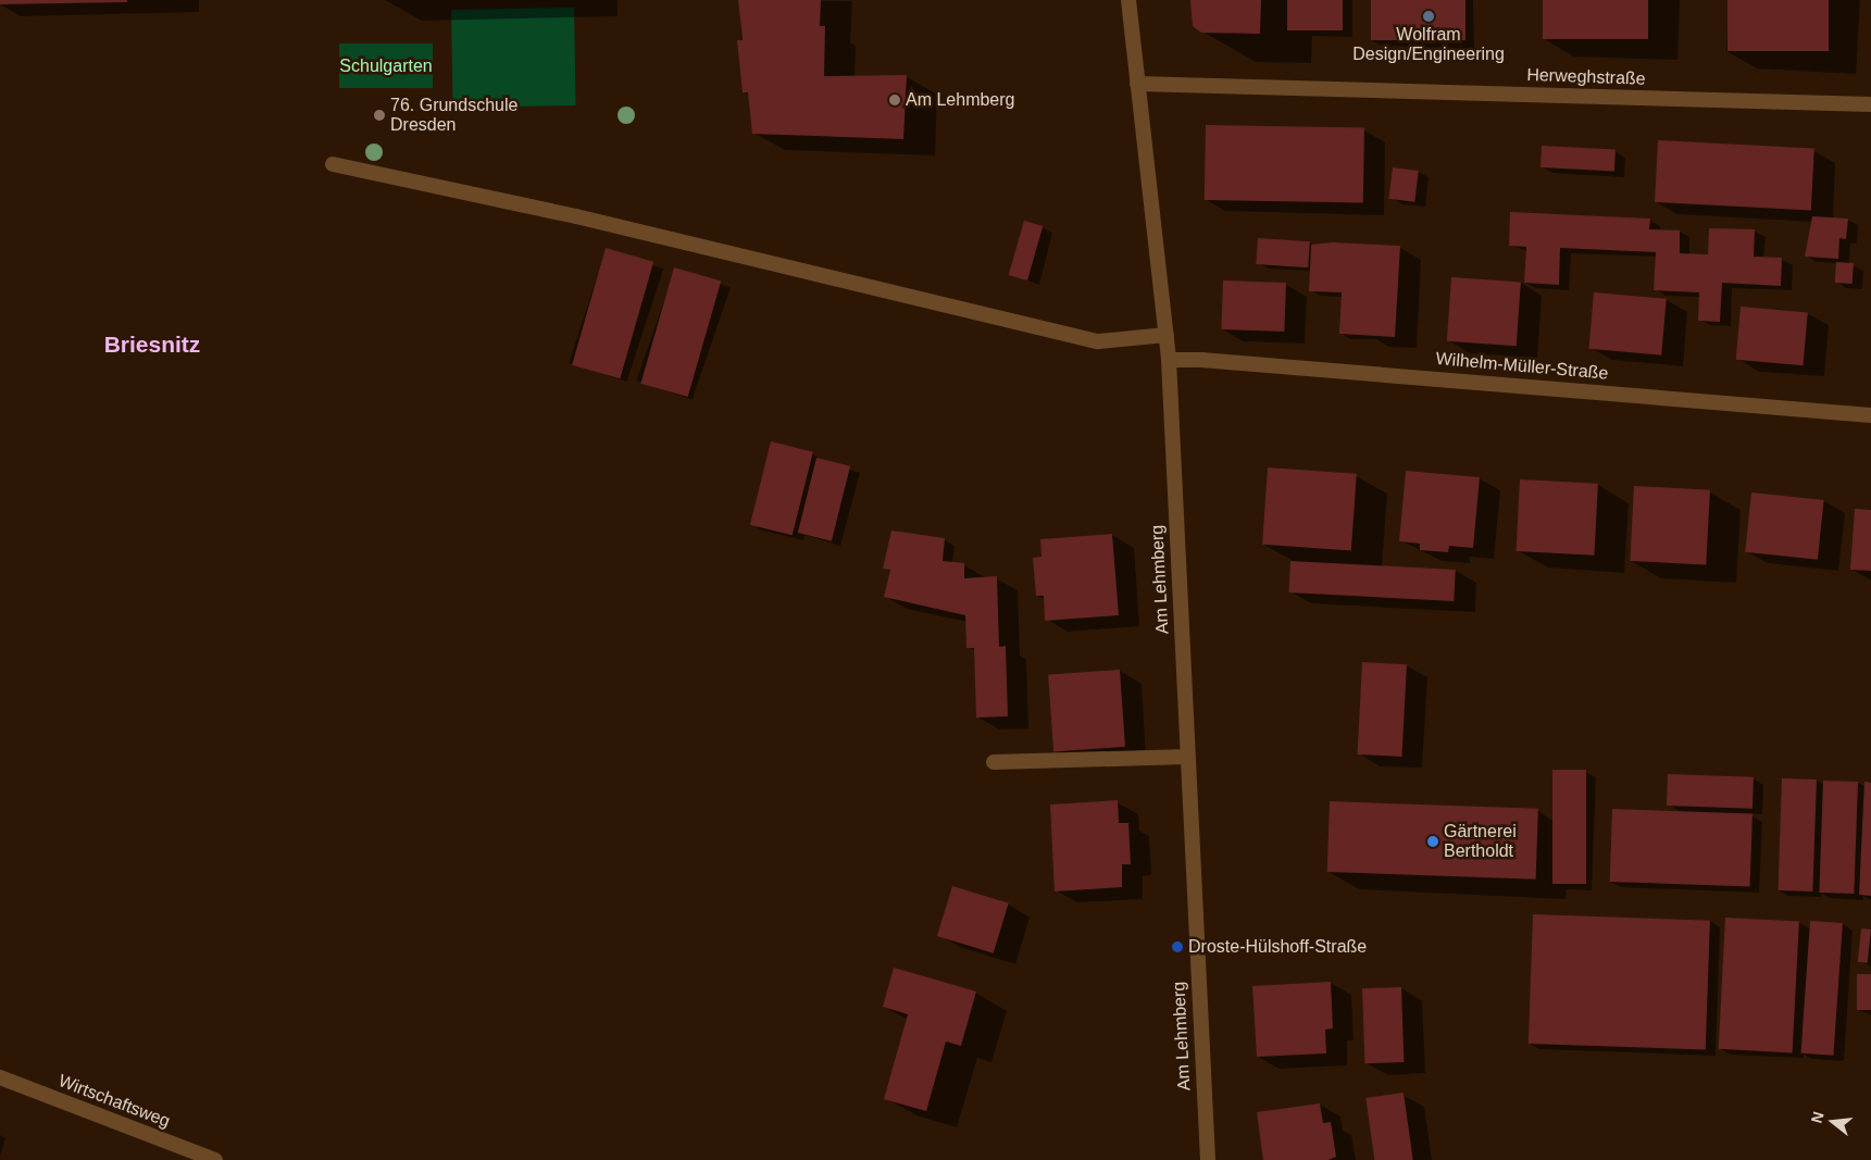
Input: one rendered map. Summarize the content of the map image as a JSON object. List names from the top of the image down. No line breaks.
{"streets":{"street":["Herweghstraße","Wilhelm-Müller-Straße","Am Lehmberg","Wirtschaftsweg"]},"crossings":[["Herweghstraße","Am Lehmberg"],["Wilhelm-Müller-Straße","Am Lehmberg"]],"districts":["Briesnitz"],"parks":["Schulgarten"],"places":["Wolfram Design/Engineering","Am Lehmberg","76. Grundschule Dresden","Gärtnerei Bertholdt","Droste-Hülshoff-Straße"],"north":"left"}
